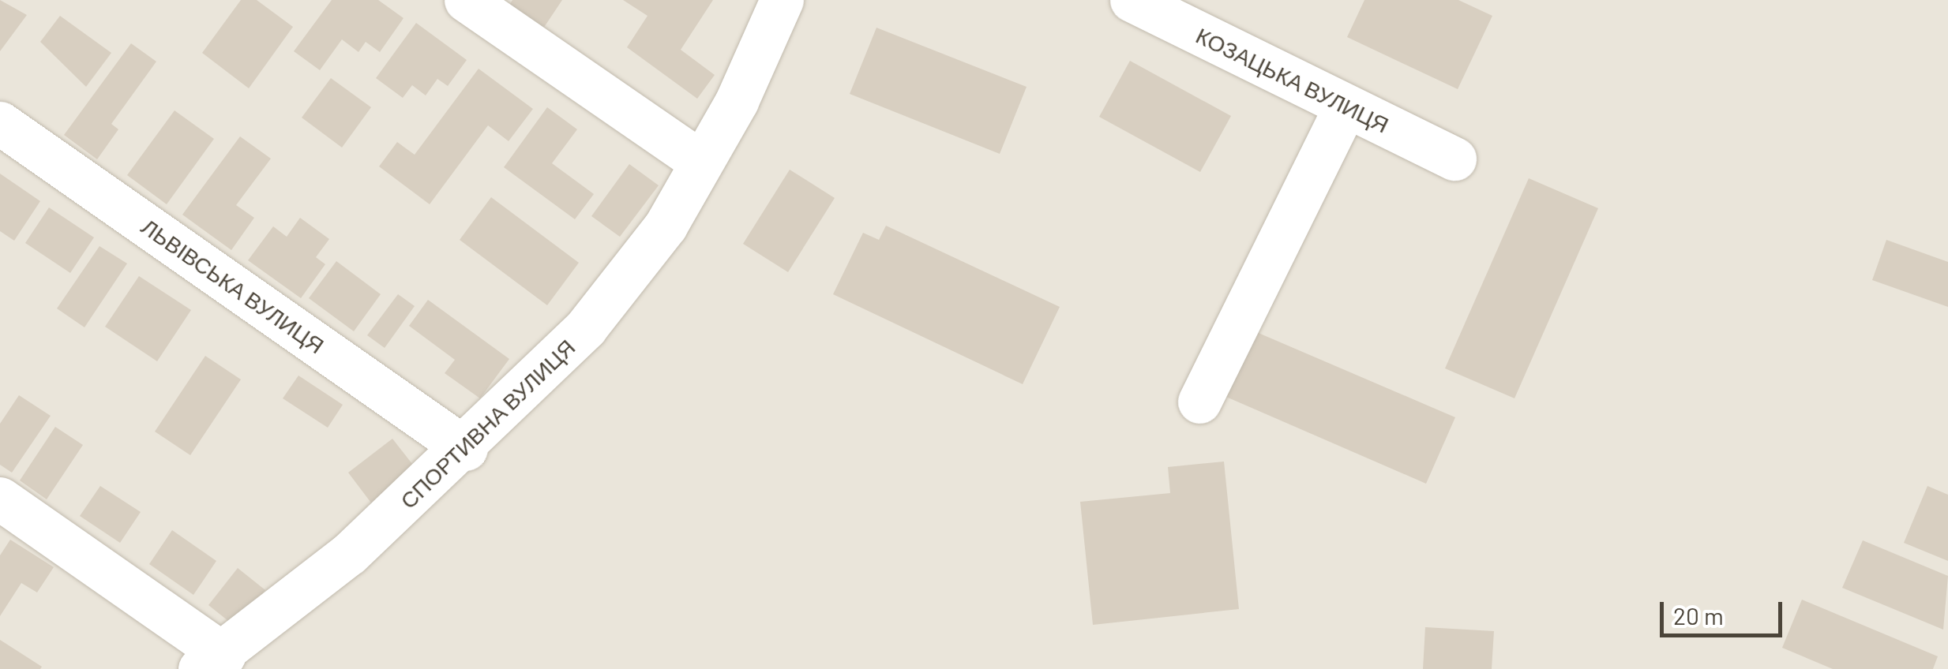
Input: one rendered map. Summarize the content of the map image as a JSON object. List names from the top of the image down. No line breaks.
{"streets":{"street":["КОЗАЦЬКА ВУЛИЦЯ","ЛЬВІВСЬКА ВУЛИЦЯ","СПОРТИВНА ВУЛИЦЯ"]},"crossings":[["ЛЬВІВСЬКА ВУЛИЦЯ","СПОРТИВНА ВУЛИЦЯ"]],"scale_bar":"20 m"}
